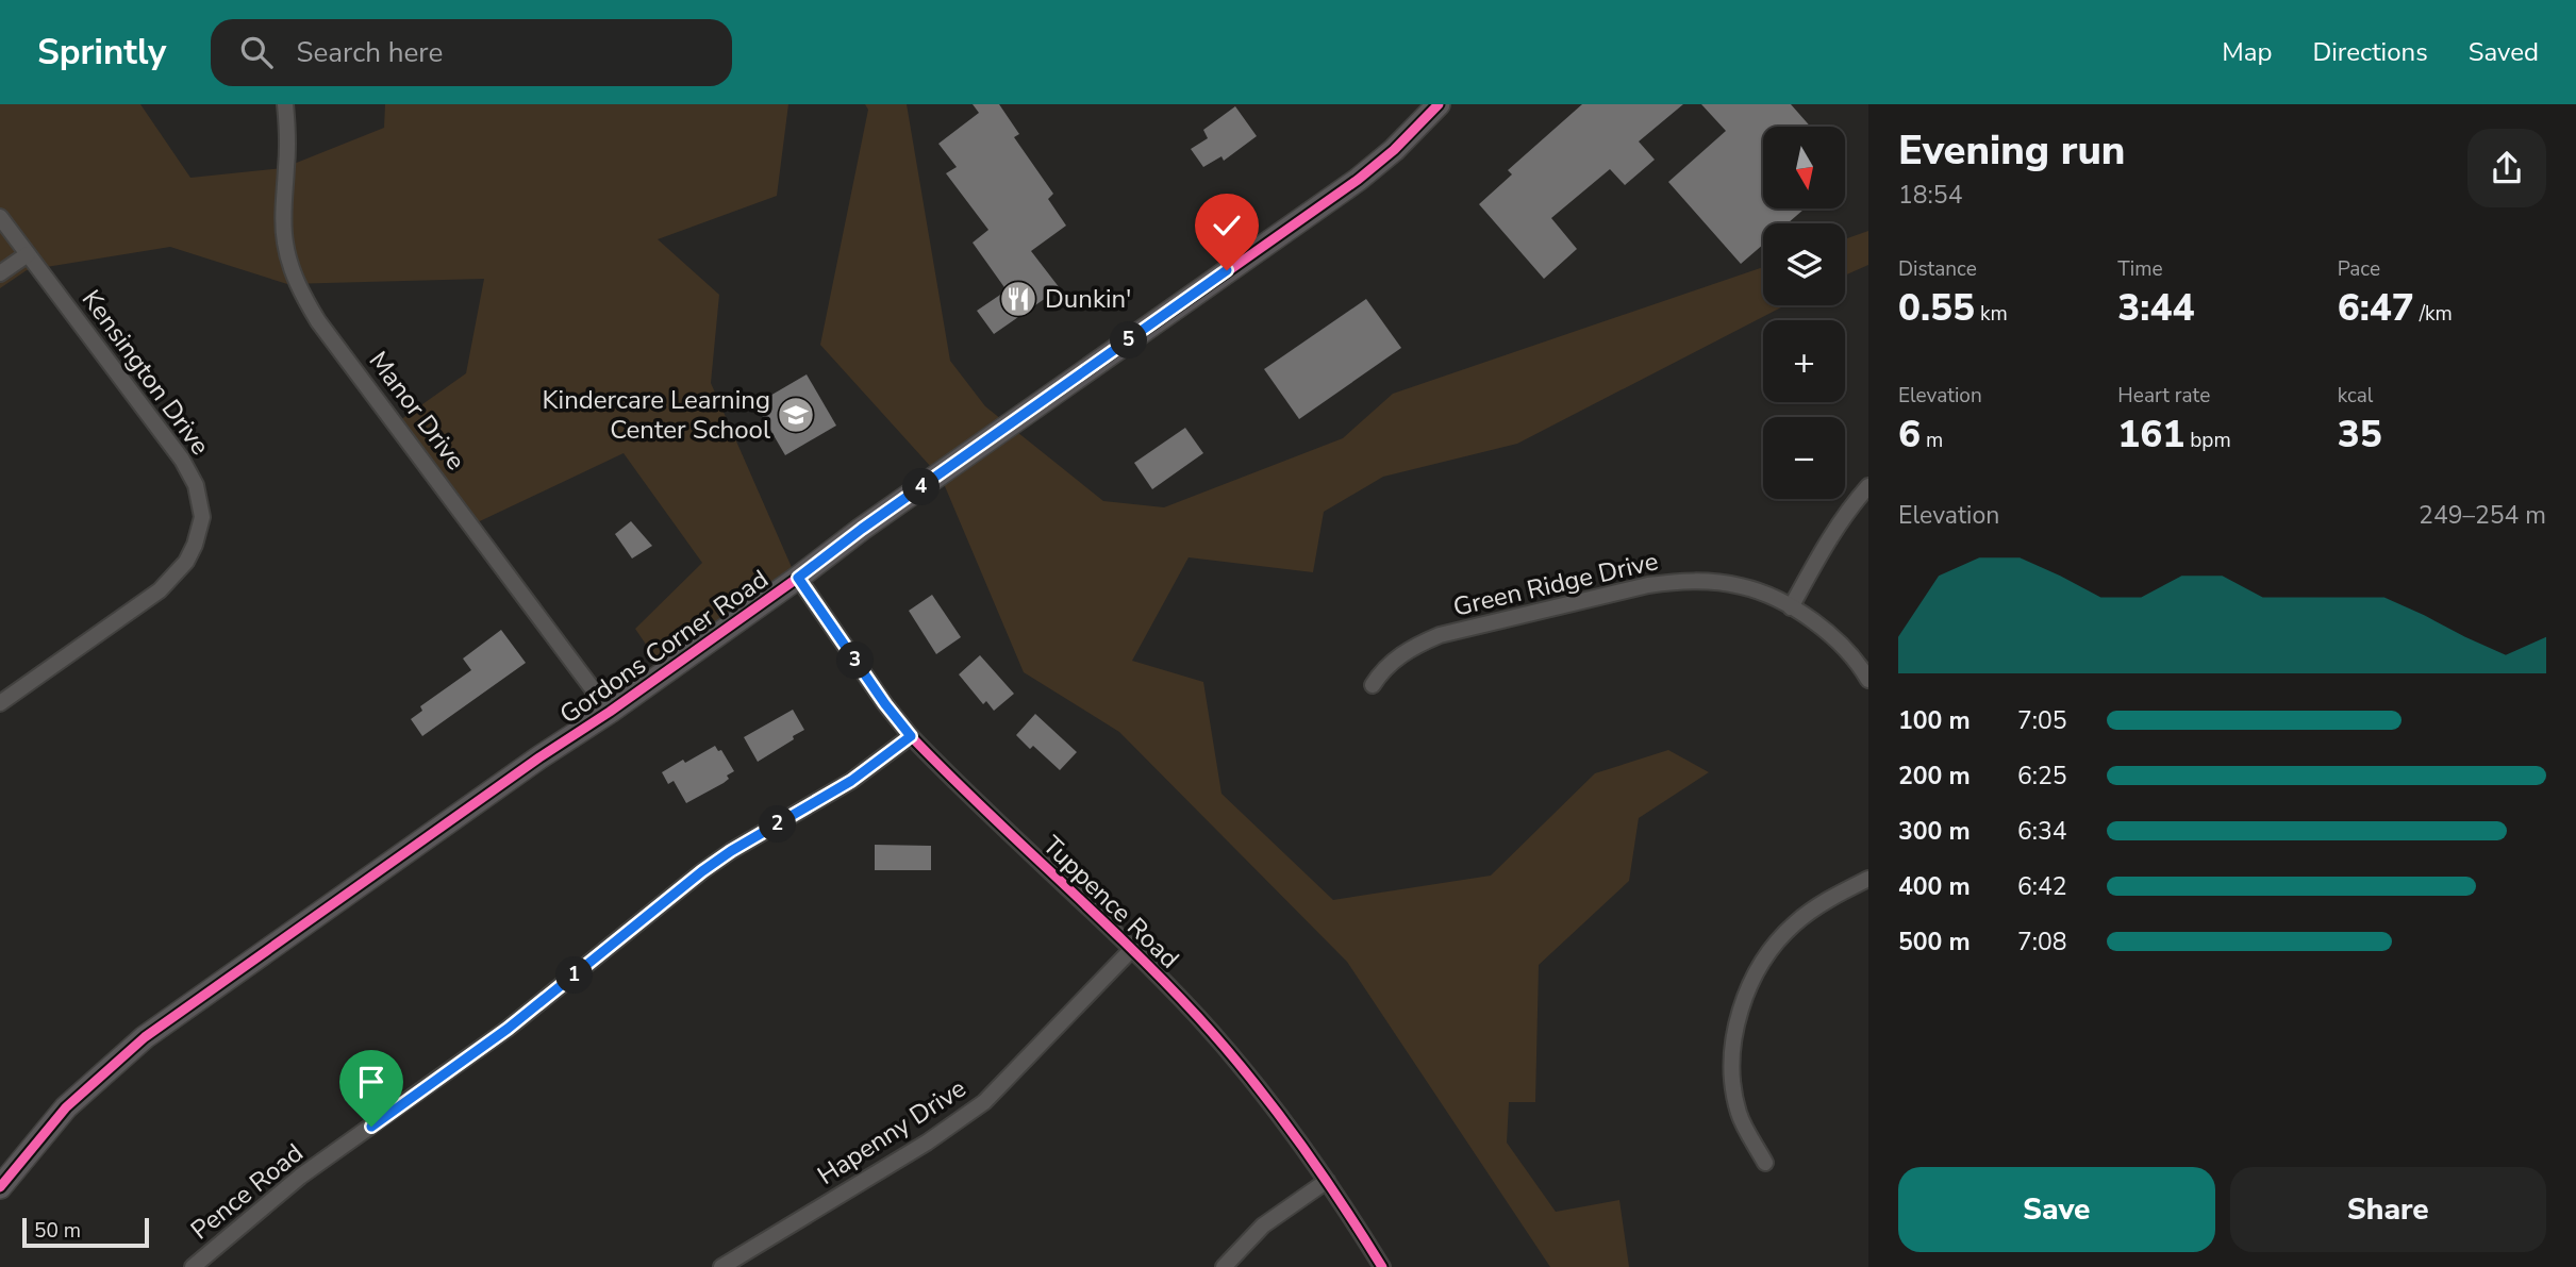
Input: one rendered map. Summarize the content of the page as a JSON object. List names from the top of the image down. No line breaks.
{"streets":{"street":["Kensington Drive","Manor Drive","Green Ridge Drive","Gordons Corner Road","Tuppence Road","Hapenny Drive","Pence Road"]},"crossings":[["Manor Drive","Gordons Corner Road"],["Gordons Corner Road","Tuppence Road"],["Tuppence Road","Hapenny Drive"],["Tuppence Road","Pence Road"]],"places":{"restaurant":["Dunkin'"],"school or university":["Kindercare Learning Center School"]},"scale_bar":"50 m","north":"bottom","page":{"header":"Sprintly","search":"Search here","nav":["Map","Directions","Saved"],"heading":["Evening run","18:54"],"map_buttons":["+","−"],"stats":[["Distance","0.55 km"],["Time","3:44"],["Pace","6:47 /km"],["Elevation","6 m"],["Heart rate","161 bpm"],["kcal","35"]],"pins":["5","4","3","2","1"],"chart":["Elevation","249–254 m"],"list":[{"name":"100 m","note":"7:05"},{"name":"200 m","note":"6:25"},{"name":"300 m","note":"6:34"},{"name":"400 m","note":"6:42"},{"name":"500 m","note":"7:08"}],"buttons":["Save","Share"],"scale":"50 m"}}
